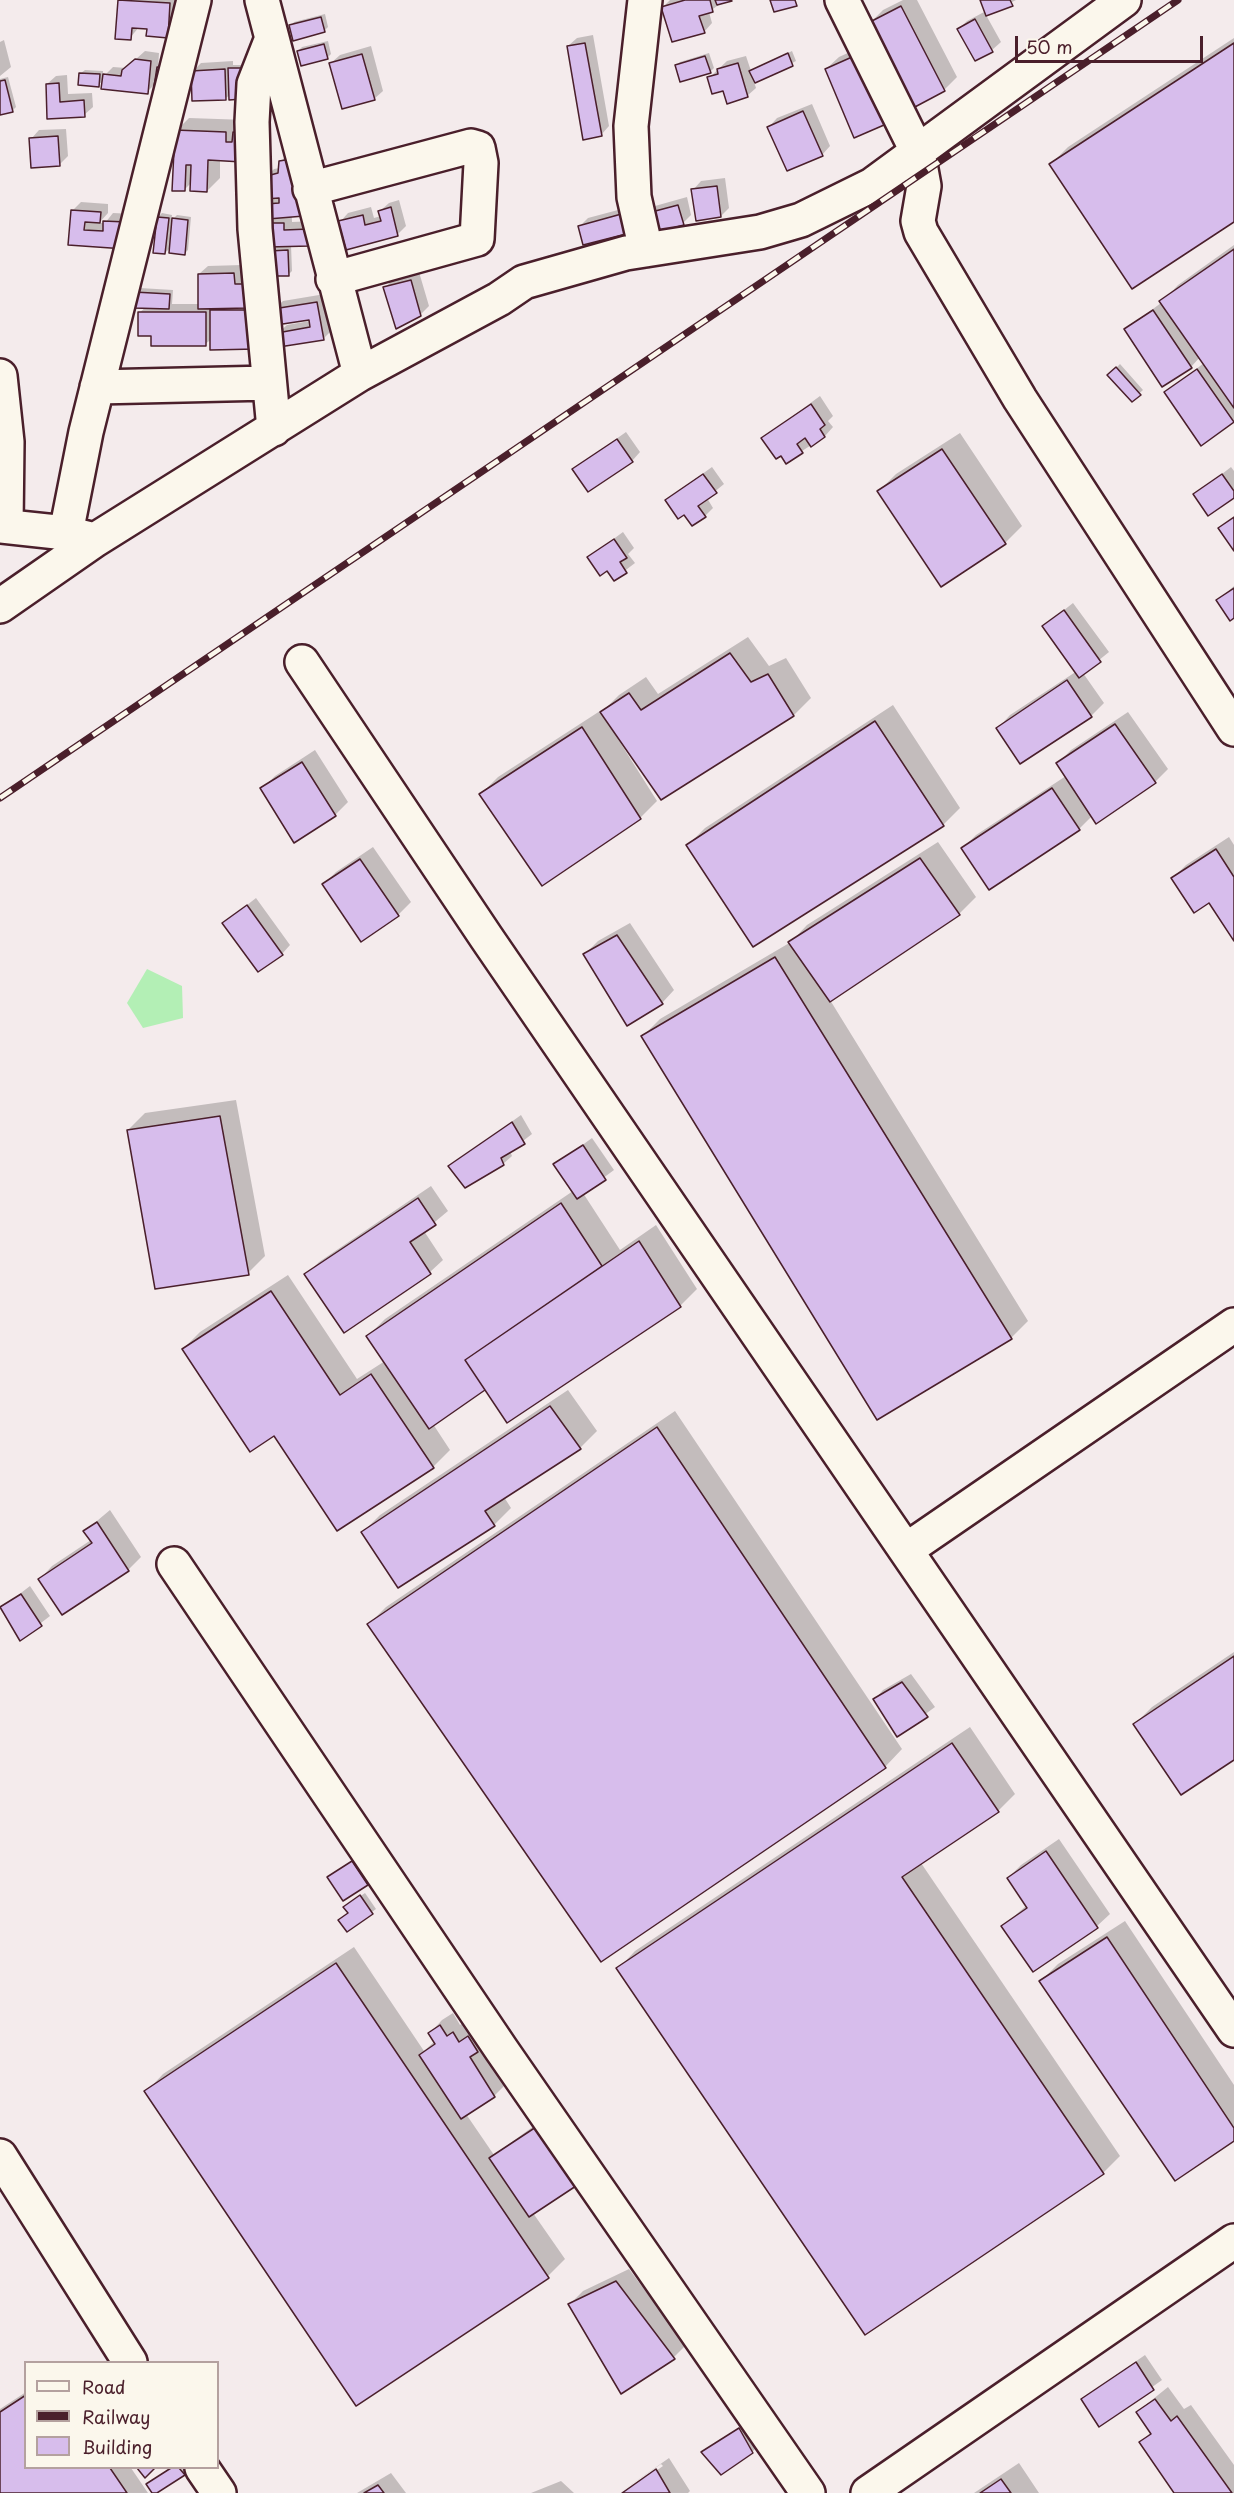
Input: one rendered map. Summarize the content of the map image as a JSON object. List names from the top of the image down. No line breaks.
{"legend":["Road","Railway","Building"],"scale_bar":"50 m"}
